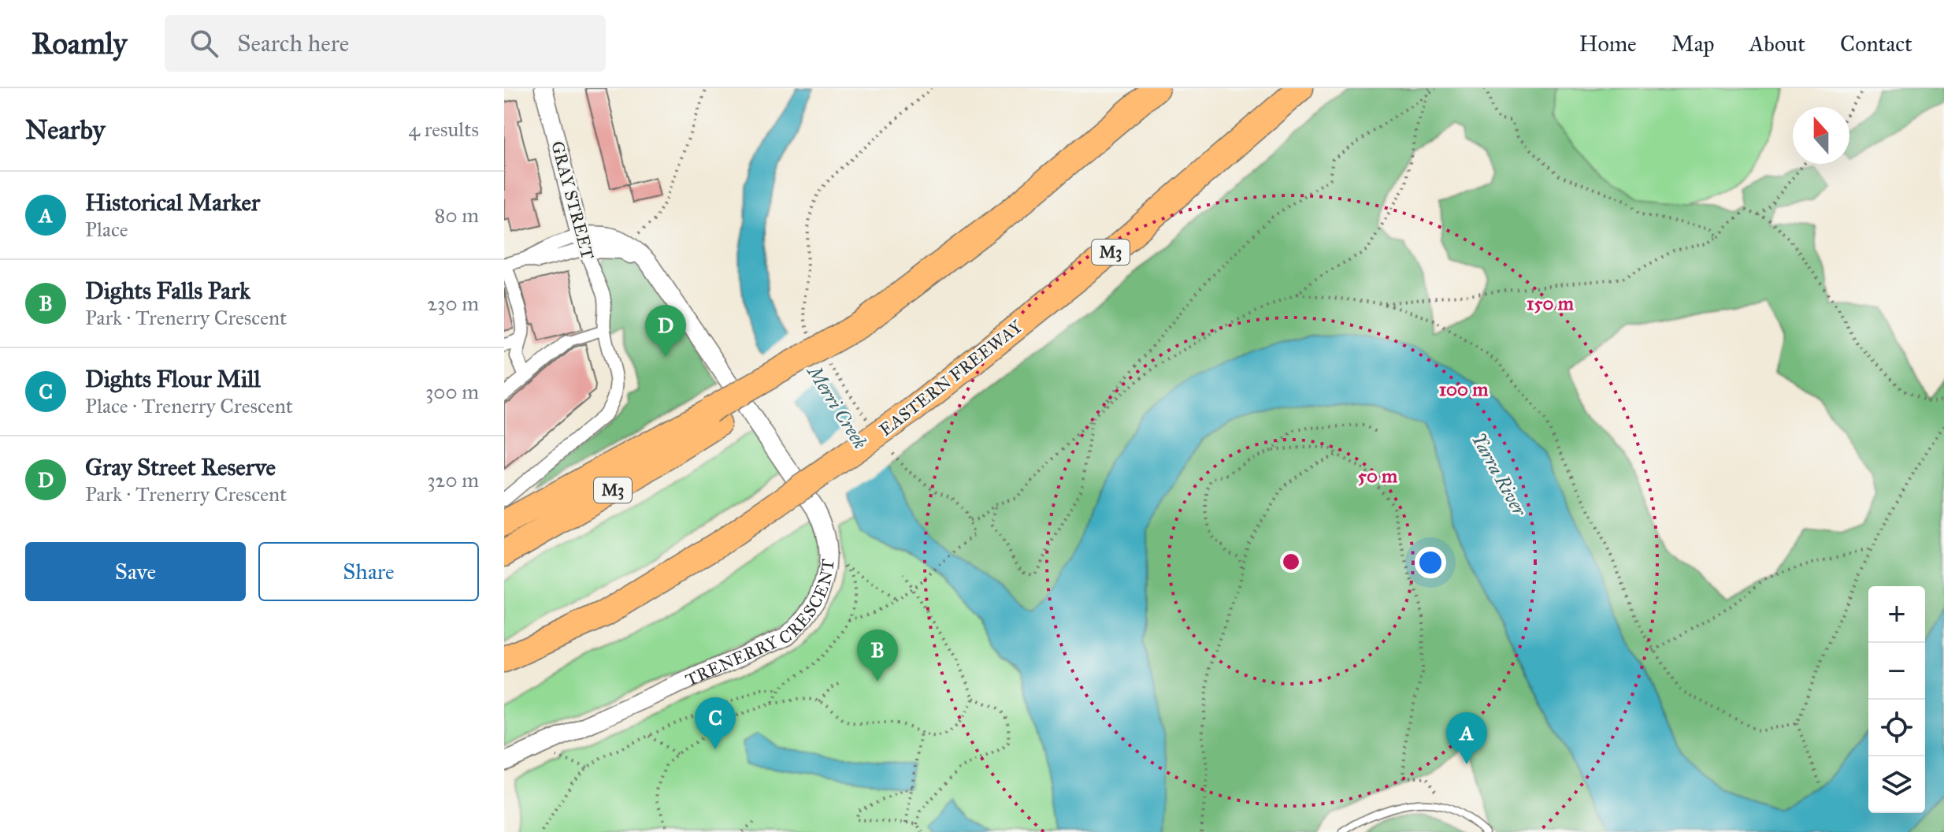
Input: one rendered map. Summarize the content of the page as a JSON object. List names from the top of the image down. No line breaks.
{"streets":{"highway":["M3","EASTERN FREEWAY"],"street":["GRAY STREET","TRENERRY CRESCENT"]},"crossings":[["GRAY STREET","TRENERRY CRESCENT"]],"water":["Merri Creek","Yarra River"],"north":"top","page":{"header":"Roamly","search":"Search here","nav":["Home","Map","About","Contact"],"heading":["Nearby","4 results"],"list":[{"mark":"A","name":"Historical Marker","note":"Place","value":"80 m"},{"mark":"B","name":"Dights Falls Park","note":"Park · Trenerry Crescent","value":"230 m"},{"mark":"C","name":"Dights Flour Mill","note":"Place · Trenerry Crescent","value":"300 m"},{"mark":"D","name":"Gray Street Reserve","note":"Park · Trenerry Crescent","value":"320 m"}],"pins":["D","B","C","A"],"buttons":["Save","Share"],"map_buttons":["+","−"]},"rings":["150 m","100 m","50 m"]}
